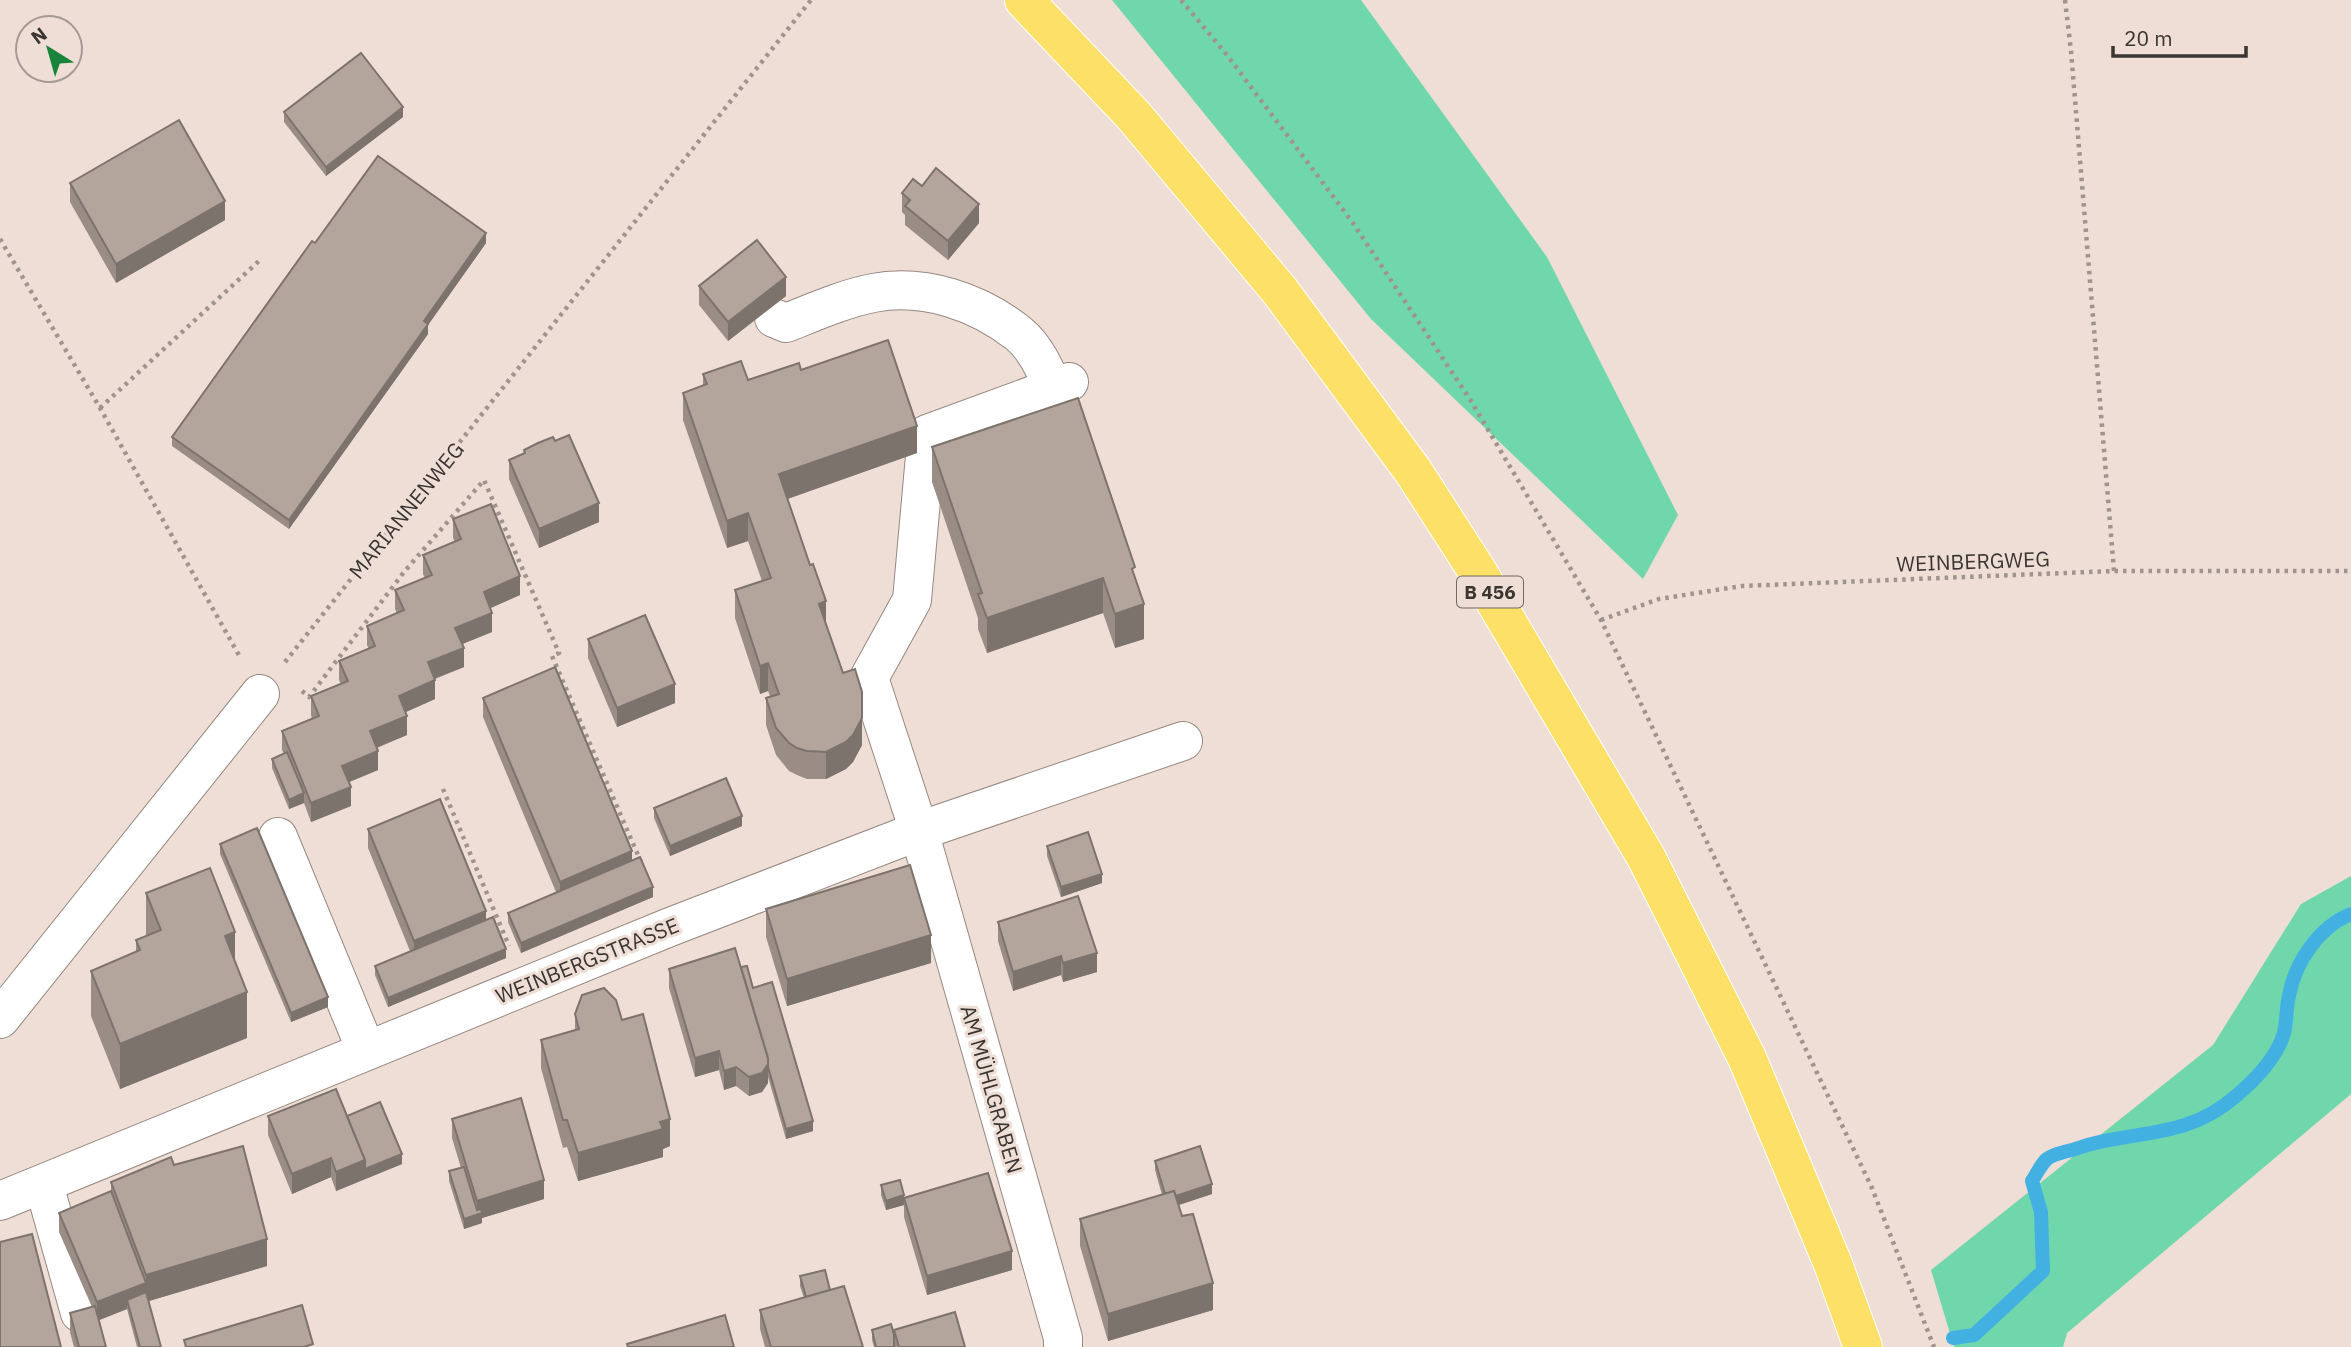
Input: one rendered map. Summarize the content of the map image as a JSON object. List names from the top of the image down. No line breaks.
{"streets":{"main road":["B 456"],"street":["WEINBERGSTRASSE","AM MÜHLGRABEN"],"path":["MARIANNENWEG","WEINBERGWEG"]},"crossings":[["WEINBERGSTRASSE","AM MÜHLGRABEN"]],"scale_bar":"20 m","north":"top left"}
